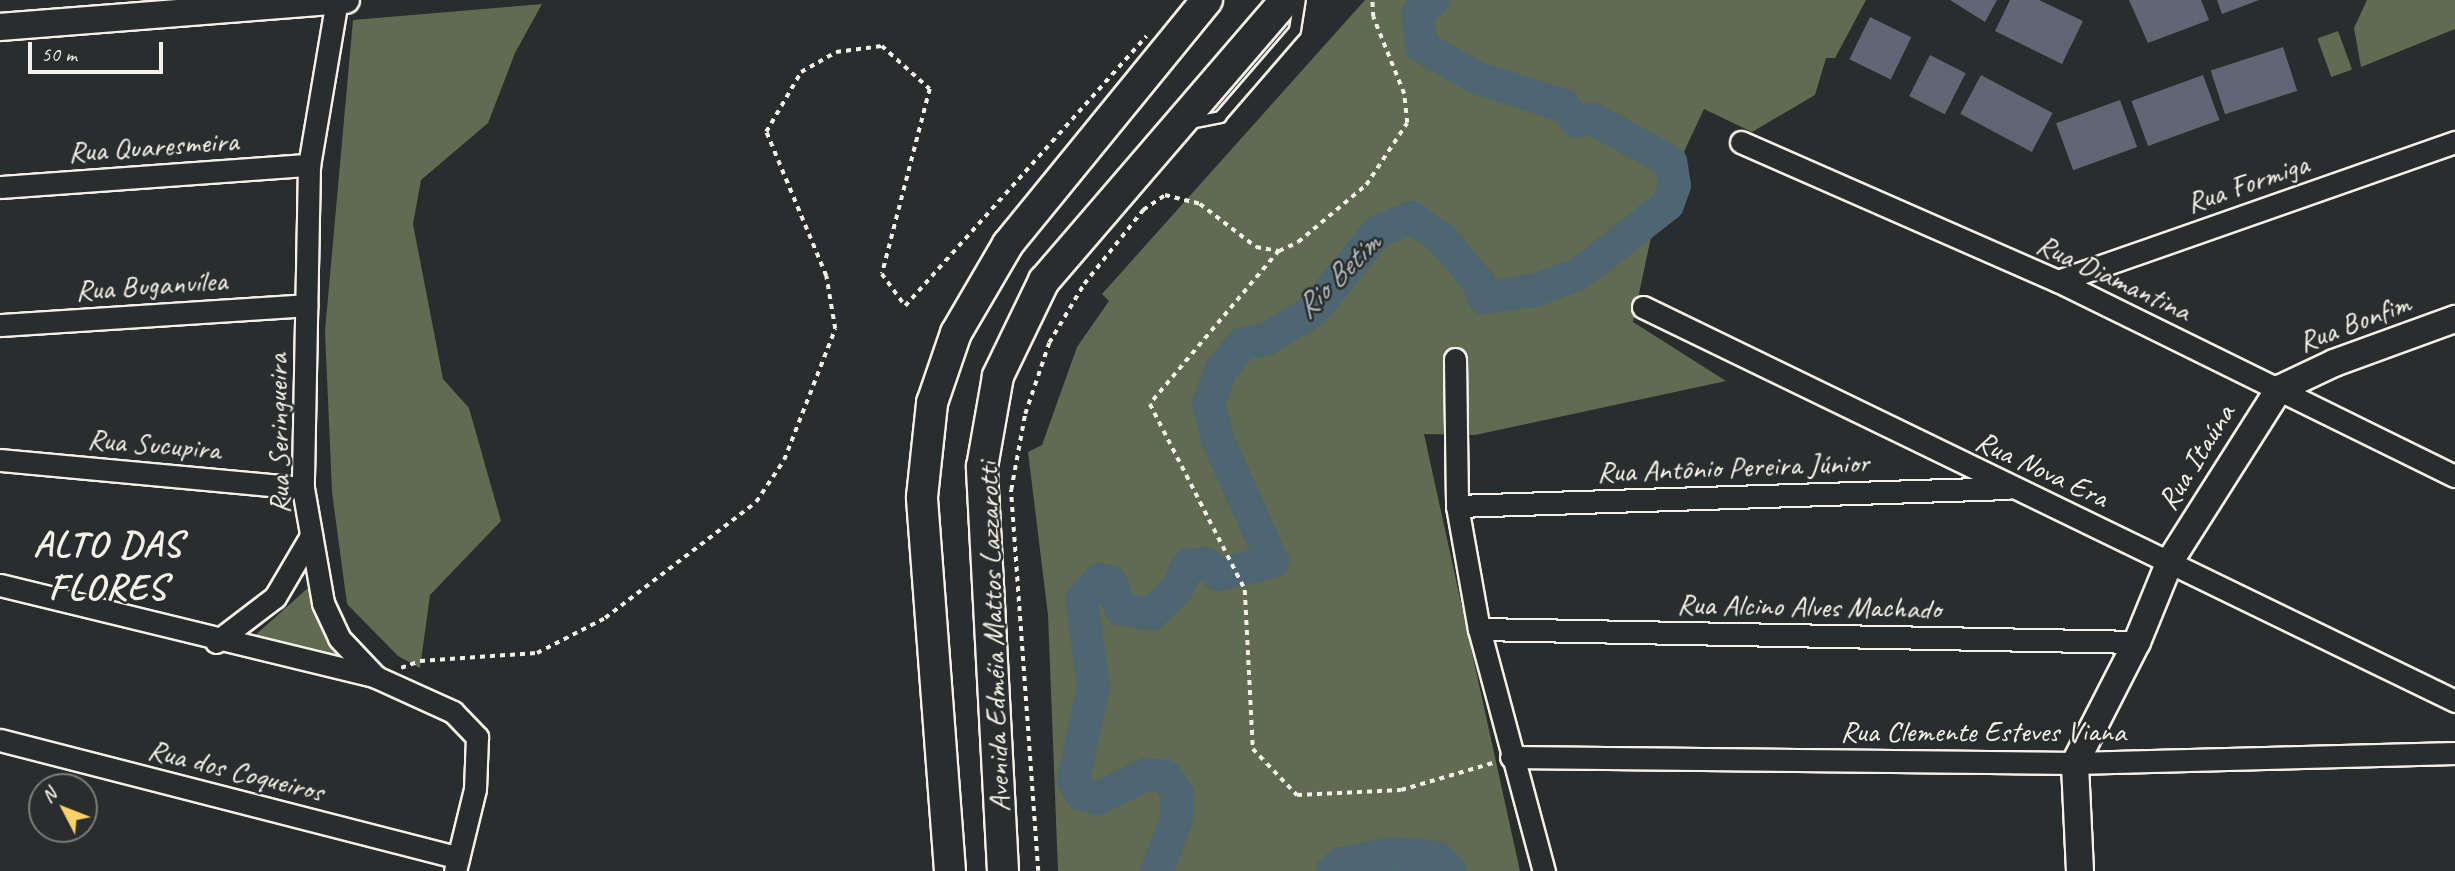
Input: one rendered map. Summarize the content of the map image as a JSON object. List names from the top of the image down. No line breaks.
{"streets":{"main road":["Avenida Edméia Mattos Lazzarotti"],"street":["Rua Quaresmeira","Rua Formiga","Rua Diamantina","Rua Buganvílea","Rua Bonfim","Rua Seringueira","Rua Sucupira","Rua Itaúna","Rua Antônio Pereira Júnior","Rua Nova Era","Rua Alcino Alves Machado","Rua Clemente Esteves Viana","Rua dos Coqueiros"]},"crossings":[["Rua Quaresmeira","Rua Seringueira"],["Rua Formiga","Rua Diamantina"],["Rua Diamantina","Rua Bonfim"],["Rua Diamantina","Rua Itaúna"],["Rua Buganvílea","Rua Seringueira"],["Rua Bonfim","Rua Itaúna"],["Rua Seringueira","Rua Sucupira"],["Rua Seringueira","Rua dos Coqueiros"],["Rua Itaúna","Rua Nova Era"],["Rua Itaúna","Rua Alcino Alves Machado"],["Rua Itaúna","Rua Clemente Esteves Viana"],["Rua Antônio Pereira Júnior","Rua Nova Era"]],"districts":["ALTO DAS FLORES"],"water":["Rio Betim"],"scale_bar":"50 m","north":"top left"}
